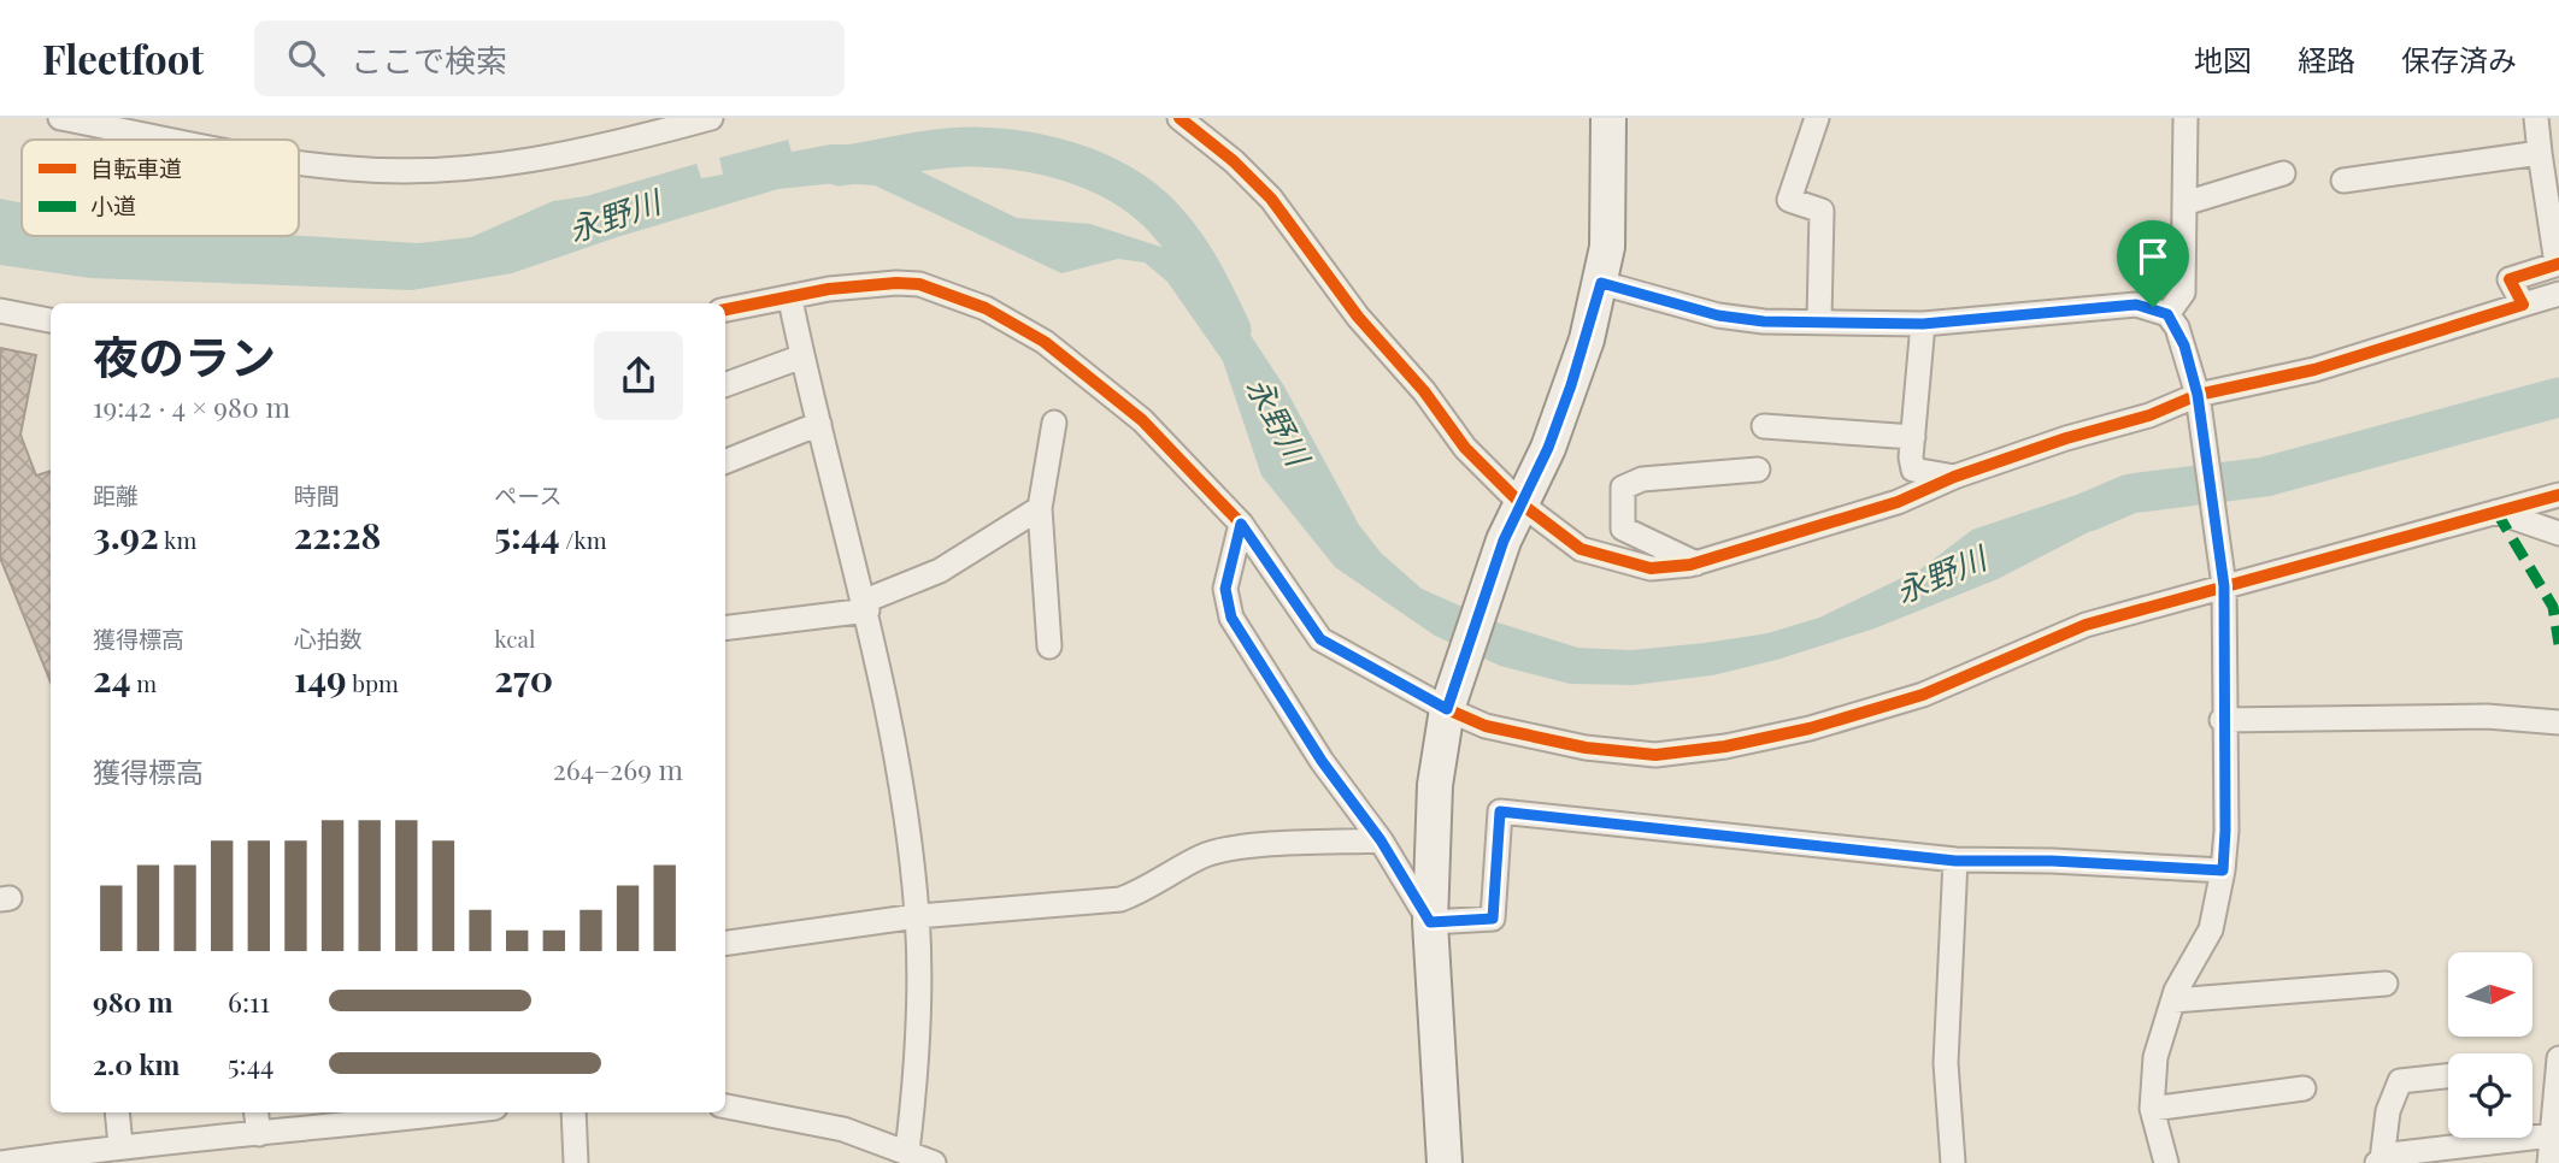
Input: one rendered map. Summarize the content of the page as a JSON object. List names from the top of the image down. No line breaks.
{"water":["永野川"],"legend":["自転車道","小道"],"north":"right","page":{"header":"Fleetfoot","search":"ここで検索","nav":["地図","経路","保存済み"],"heading":["夜のラン","19:42 · 4 × 980 m"],"stats":[["距離","3.92 km"],["時間","22:28"],["ペース","5:44 /km"],["獲得標高","24 m"],["心拍数","149 bpm"],["kcal","270"]],"chart":["獲得標高","264–269 m"],"list":[{"name":"980 m","note":"6:11"},{"name":"2.0 km","note":"5:44"}]}}
